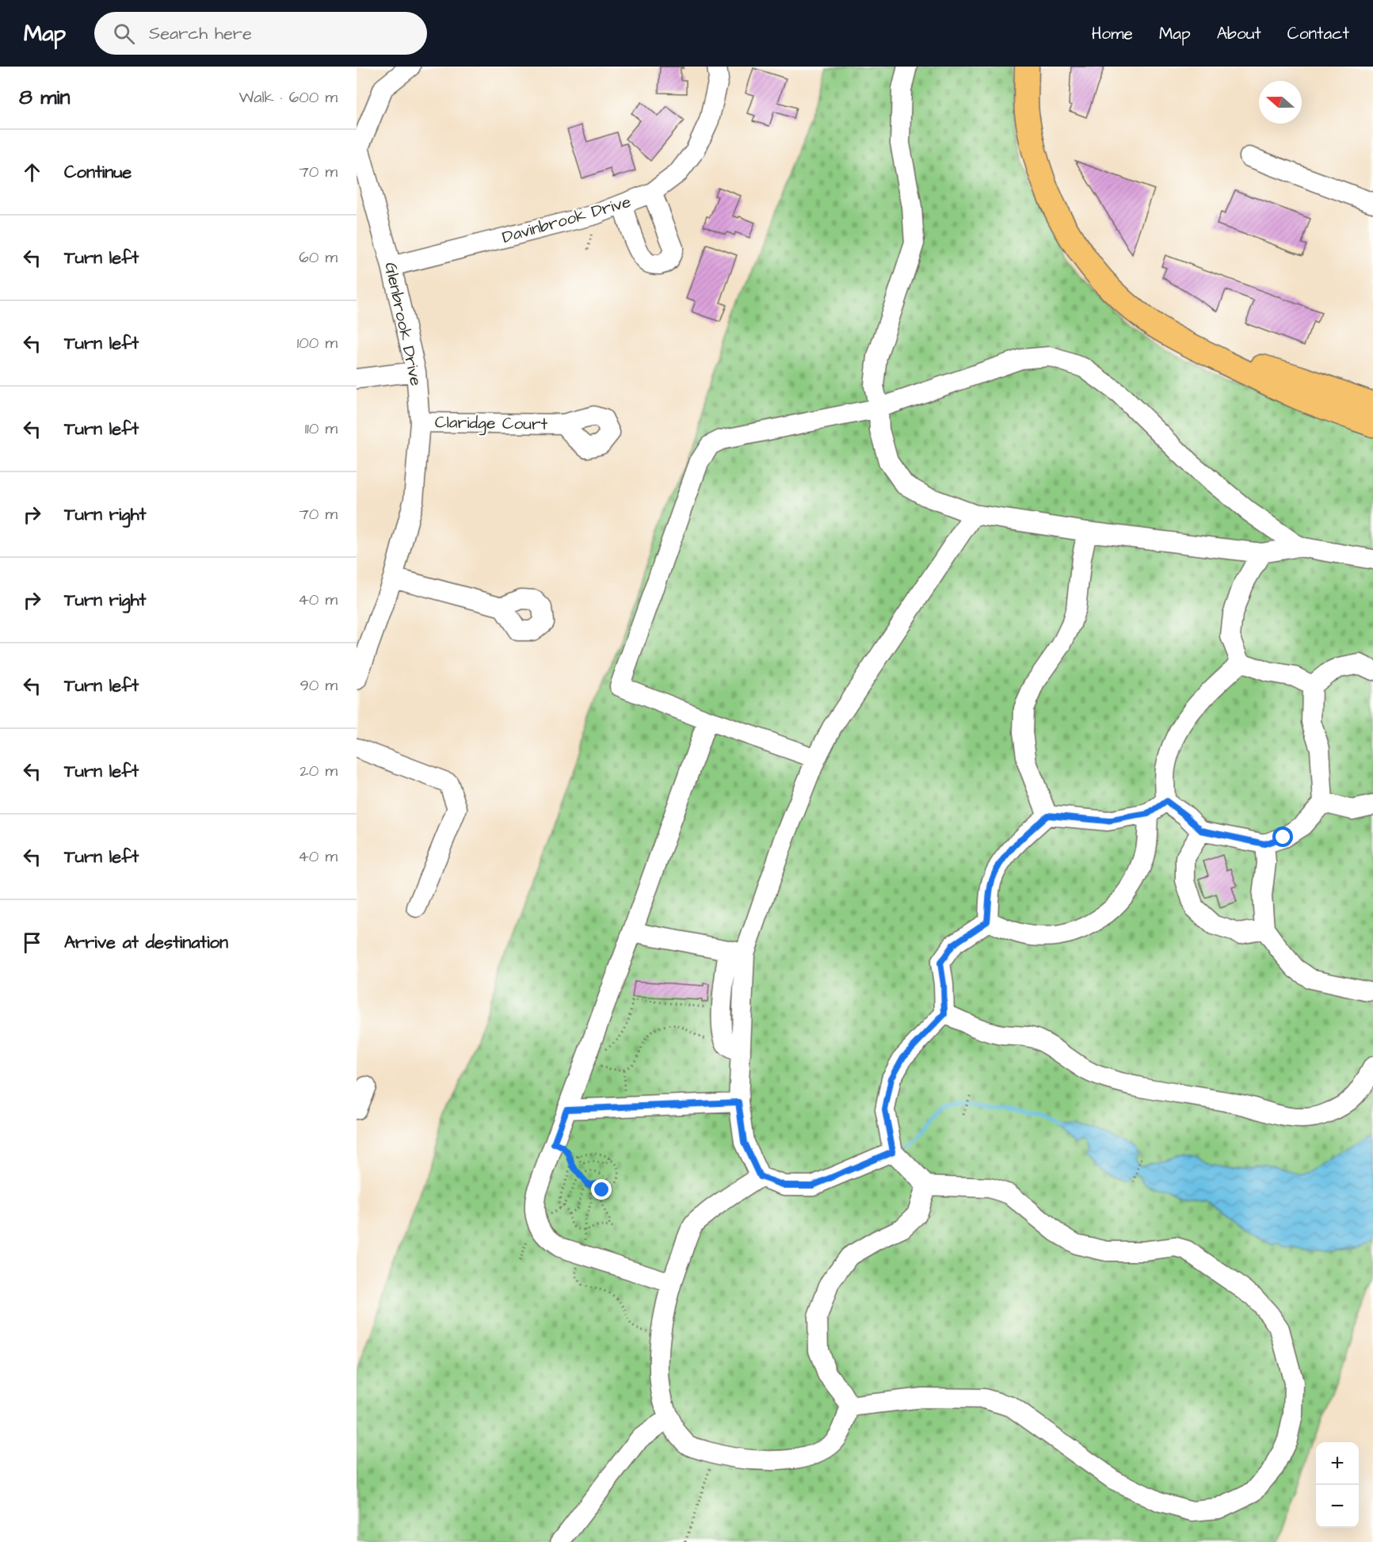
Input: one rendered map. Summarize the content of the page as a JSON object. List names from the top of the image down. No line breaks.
{"streets":{"street":["Davinbrook Drive","Glenbrook Drive","Claridge Court"]},"crossings":[["Davinbrook Drive","Glenbrook Drive"],["Glenbrook Drive","Claridge Court"]],"north":"left","page":{"header":"Map","search":"Search here","nav":["Home","Map","About","Contact"],"heading":["8 min","Walk · 600 m"],"list":[["Continue","70 m"],["Turn left","60 m"],["Turn left","100 m"],["Turn left","110 m"],["Turn right","70 m"],["Turn right","40 m"],["Turn left","90 m"],["Turn left","20 m"],["Turn left","40 m"],"Arrive at destination"],"map_buttons":["+","−"]}}
